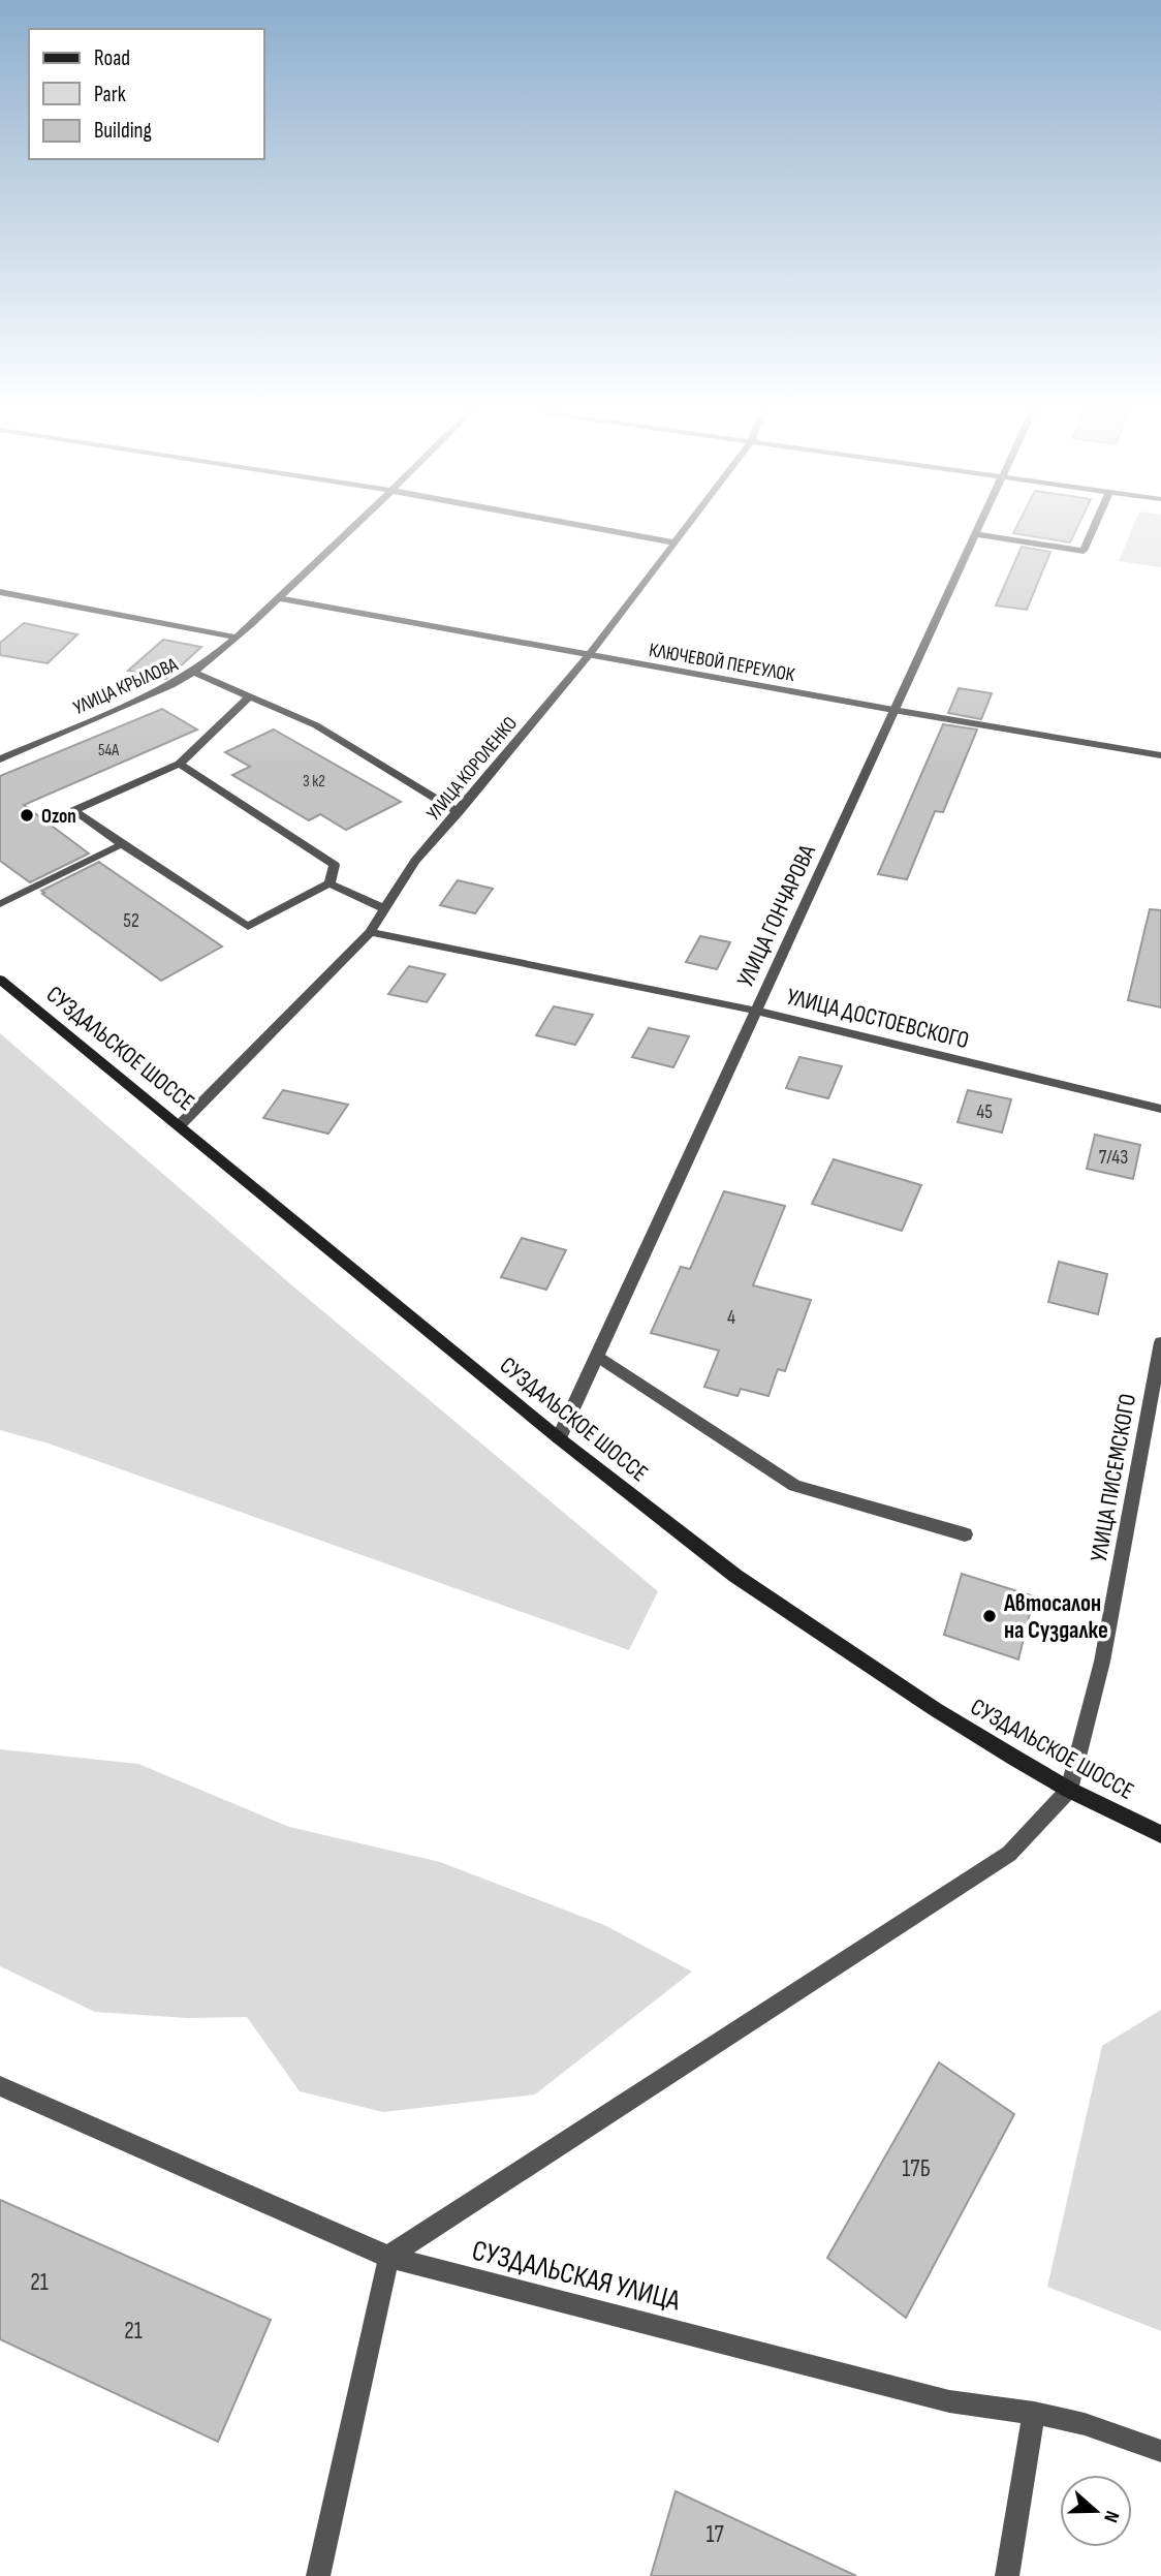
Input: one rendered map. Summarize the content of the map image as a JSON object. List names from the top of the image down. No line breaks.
{"streets":{"main road":["СУЗДАЛЬСКОЕ ШОССЕ"],"street":["КЛЮЧЕВОЙ ПЕРЕУЛОК","УЛИЦА КРЫЛОВА","УЛИЦА КОРОЛЕНКО","УЛИЦА ГОНЧАРОВА","УЛИЦА ДОСТОЕВСКОГО","УЛИЦА ПИСЕМСКОГО","СУЗДАЛЬСКАЯ УЛИЦА"]},"crossings":[["КЛЮЧЕВОЙ ПЕРЕУЛОК","УЛИЦА КРЫЛОВА"],["КЛЮЧЕВОЙ ПЕРЕУЛОК","УЛИЦА КОРОЛЕНКО"],["КЛЮЧЕВОЙ ПЕРЕУЛОК","УЛИЦА ГОНЧАРОВА"],["УЛИЦА КОРОЛЕНКО","УЛИЦА ДОСТОЕВСКОГО"],["УЛИЦА КОРОЛЕНКО","СУЗДАЛЬСКОЕ ШОССЕ"],["УЛИЦА ГОНЧАРОВА","УЛИЦА ДОСТОЕВСКОГО"],["УЛИЦА ГОНЧАРОВА","СУЗДАЛЬСКОЕ ШОССЕ"],["СУЗДАЛЬСКОЕ ШОССЕ","УЛИЦА ПИСЕМСКОГО"]],"places":["Ozon","Автосалон на Суздалке"],"house_numbers":["54А","3 к2","52","45","7/43","4","17Б","21","21","17"],"legend":["Road","Park","Building"],"north":"right"}
